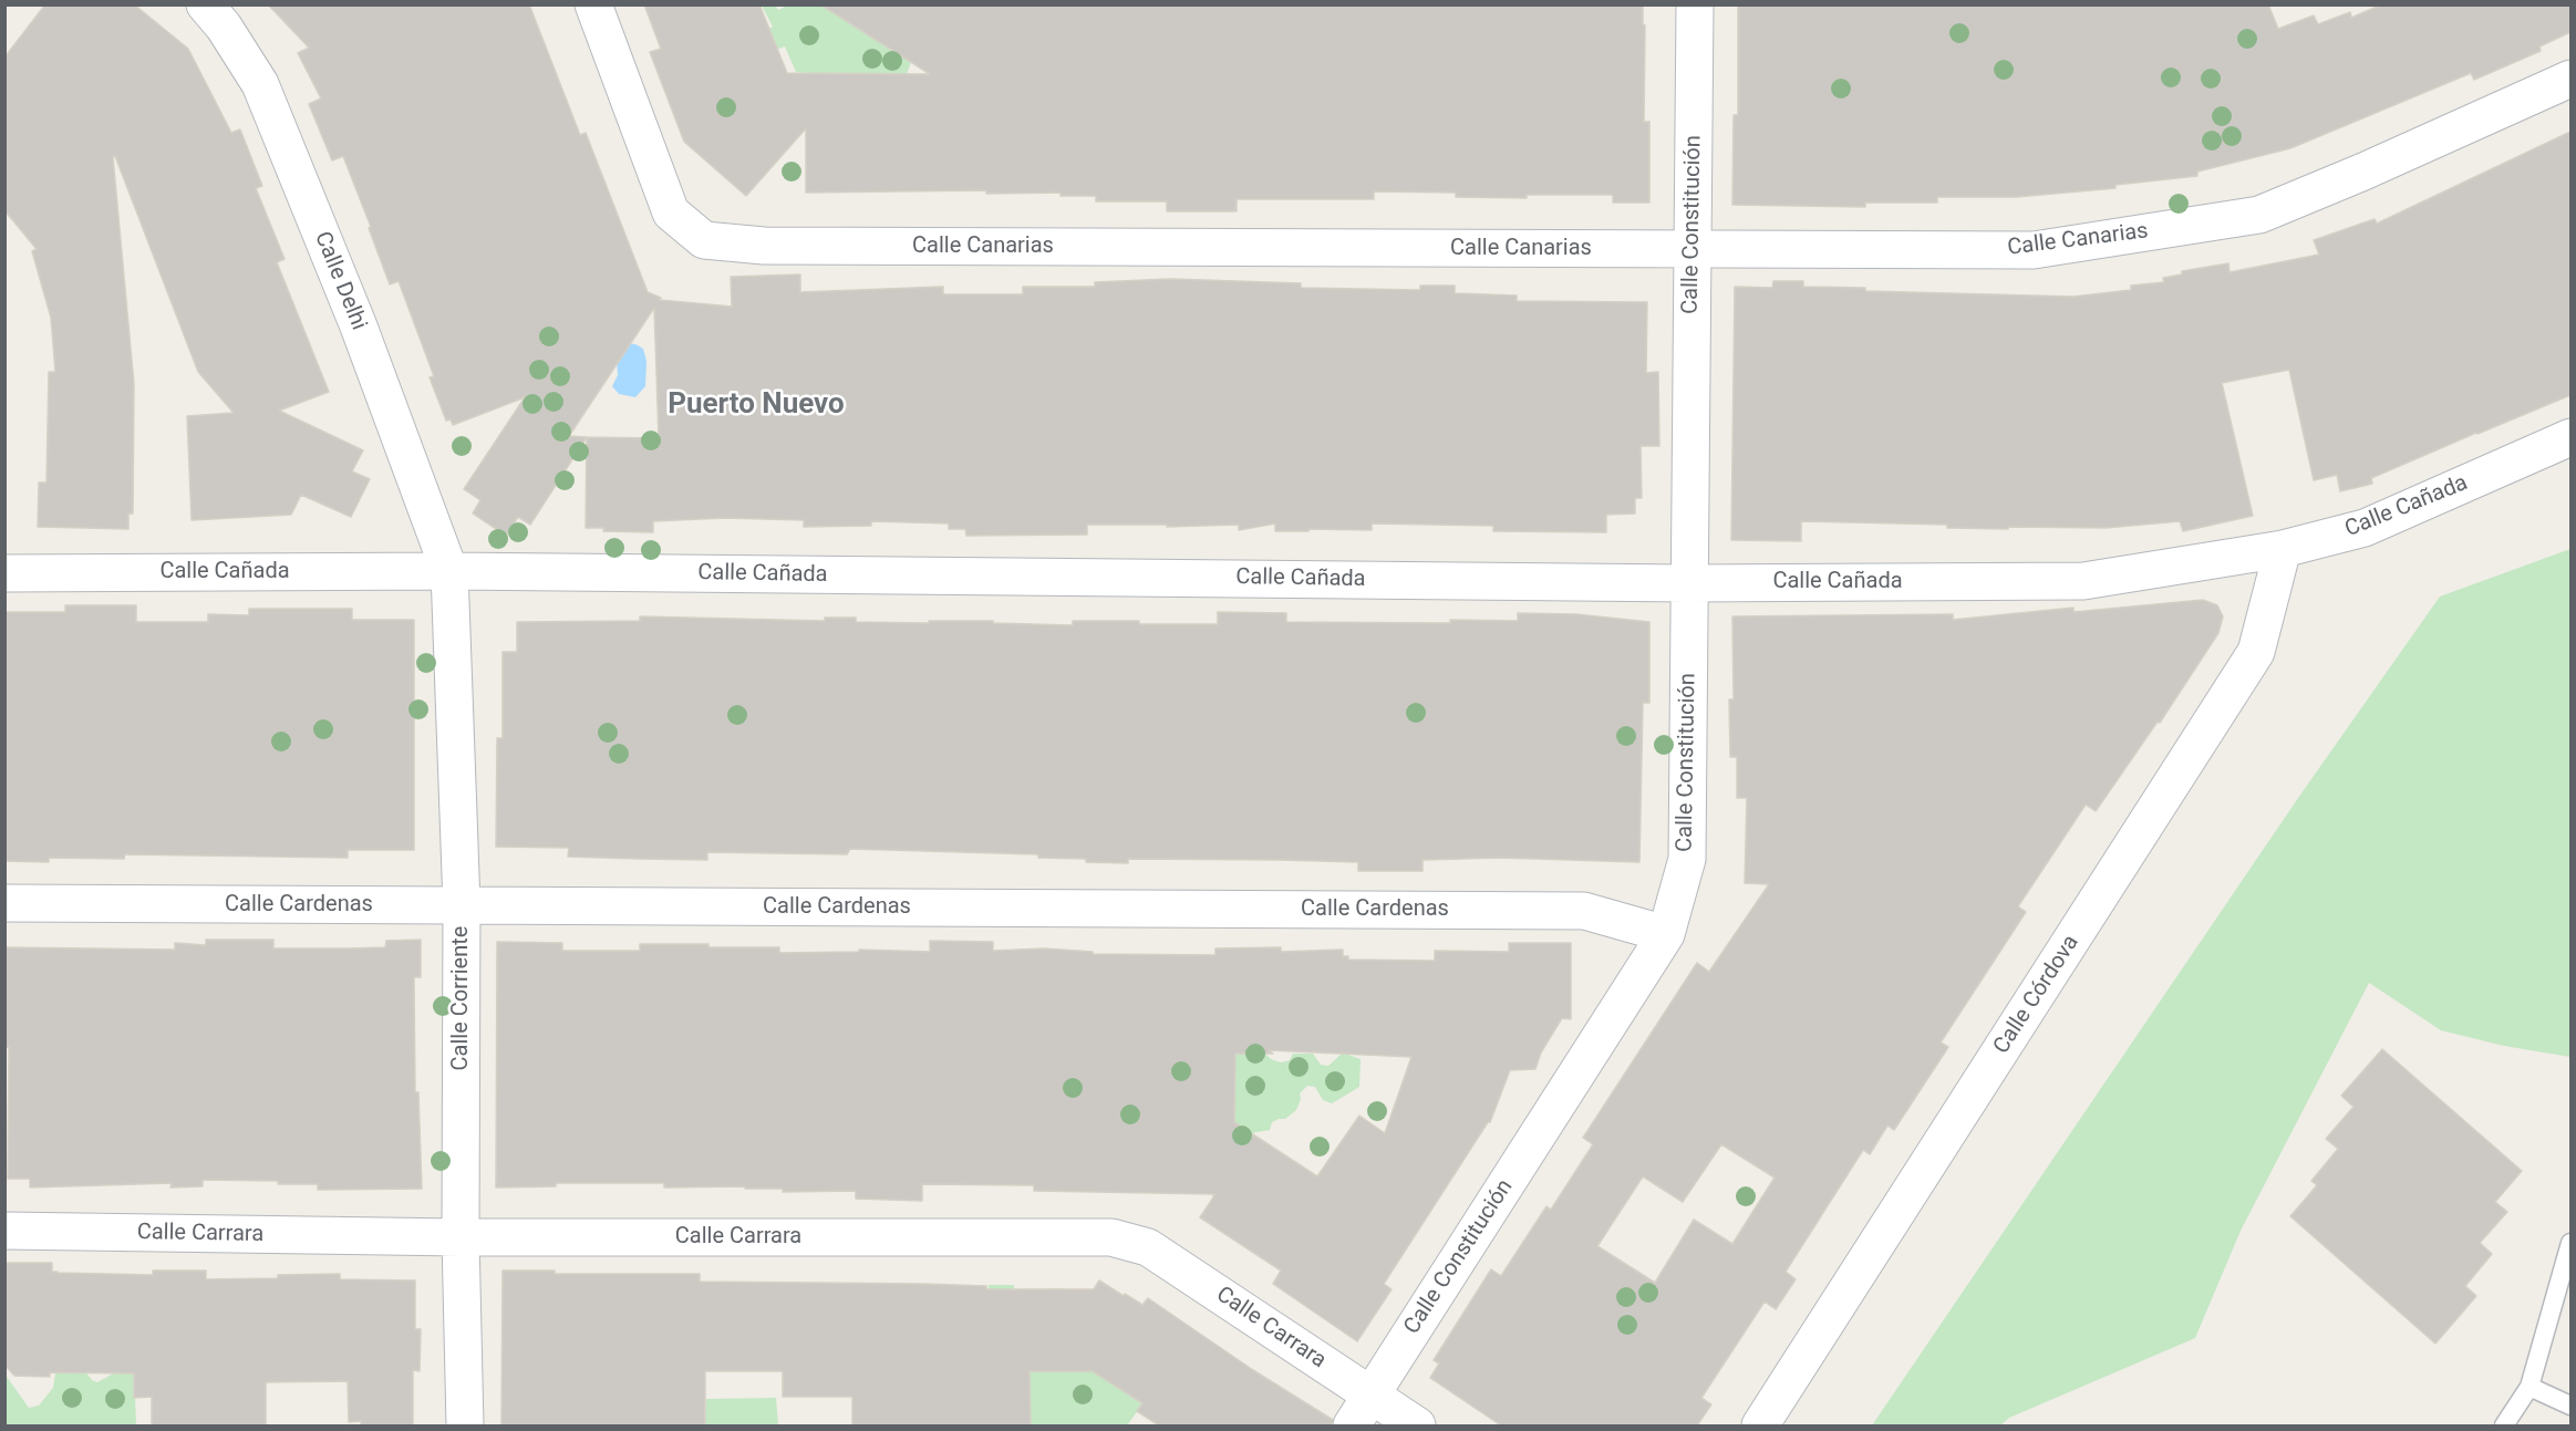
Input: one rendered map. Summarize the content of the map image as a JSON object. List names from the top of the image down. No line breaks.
{"streets":{"street":["Calle Constitución","Calle Canarias","Calle Delhi","Calle Cañada","Calle Cardenas","Calle Córdova","Calle Corriente","Calle Carrara"]},"crossings":[["Calle Constitución","Calle Canarias"],["Calle Constitución","Calle Cañada"],["Calle Constitución","Calle Cardenas"],["Calle Constitución","Calle Carrara"],["Calle Delhi","Calle Cañada"],["Calle Delhi","Calle Corriente"],["Calle Cañada","Calle Córdova"],["Calle Cañada","Calle Corriente"],["Calle Cardenas","Calle Corriente"],["Calle Corriente","Calle Carrara"]],"districts":["Puerto Nuevo"]}
